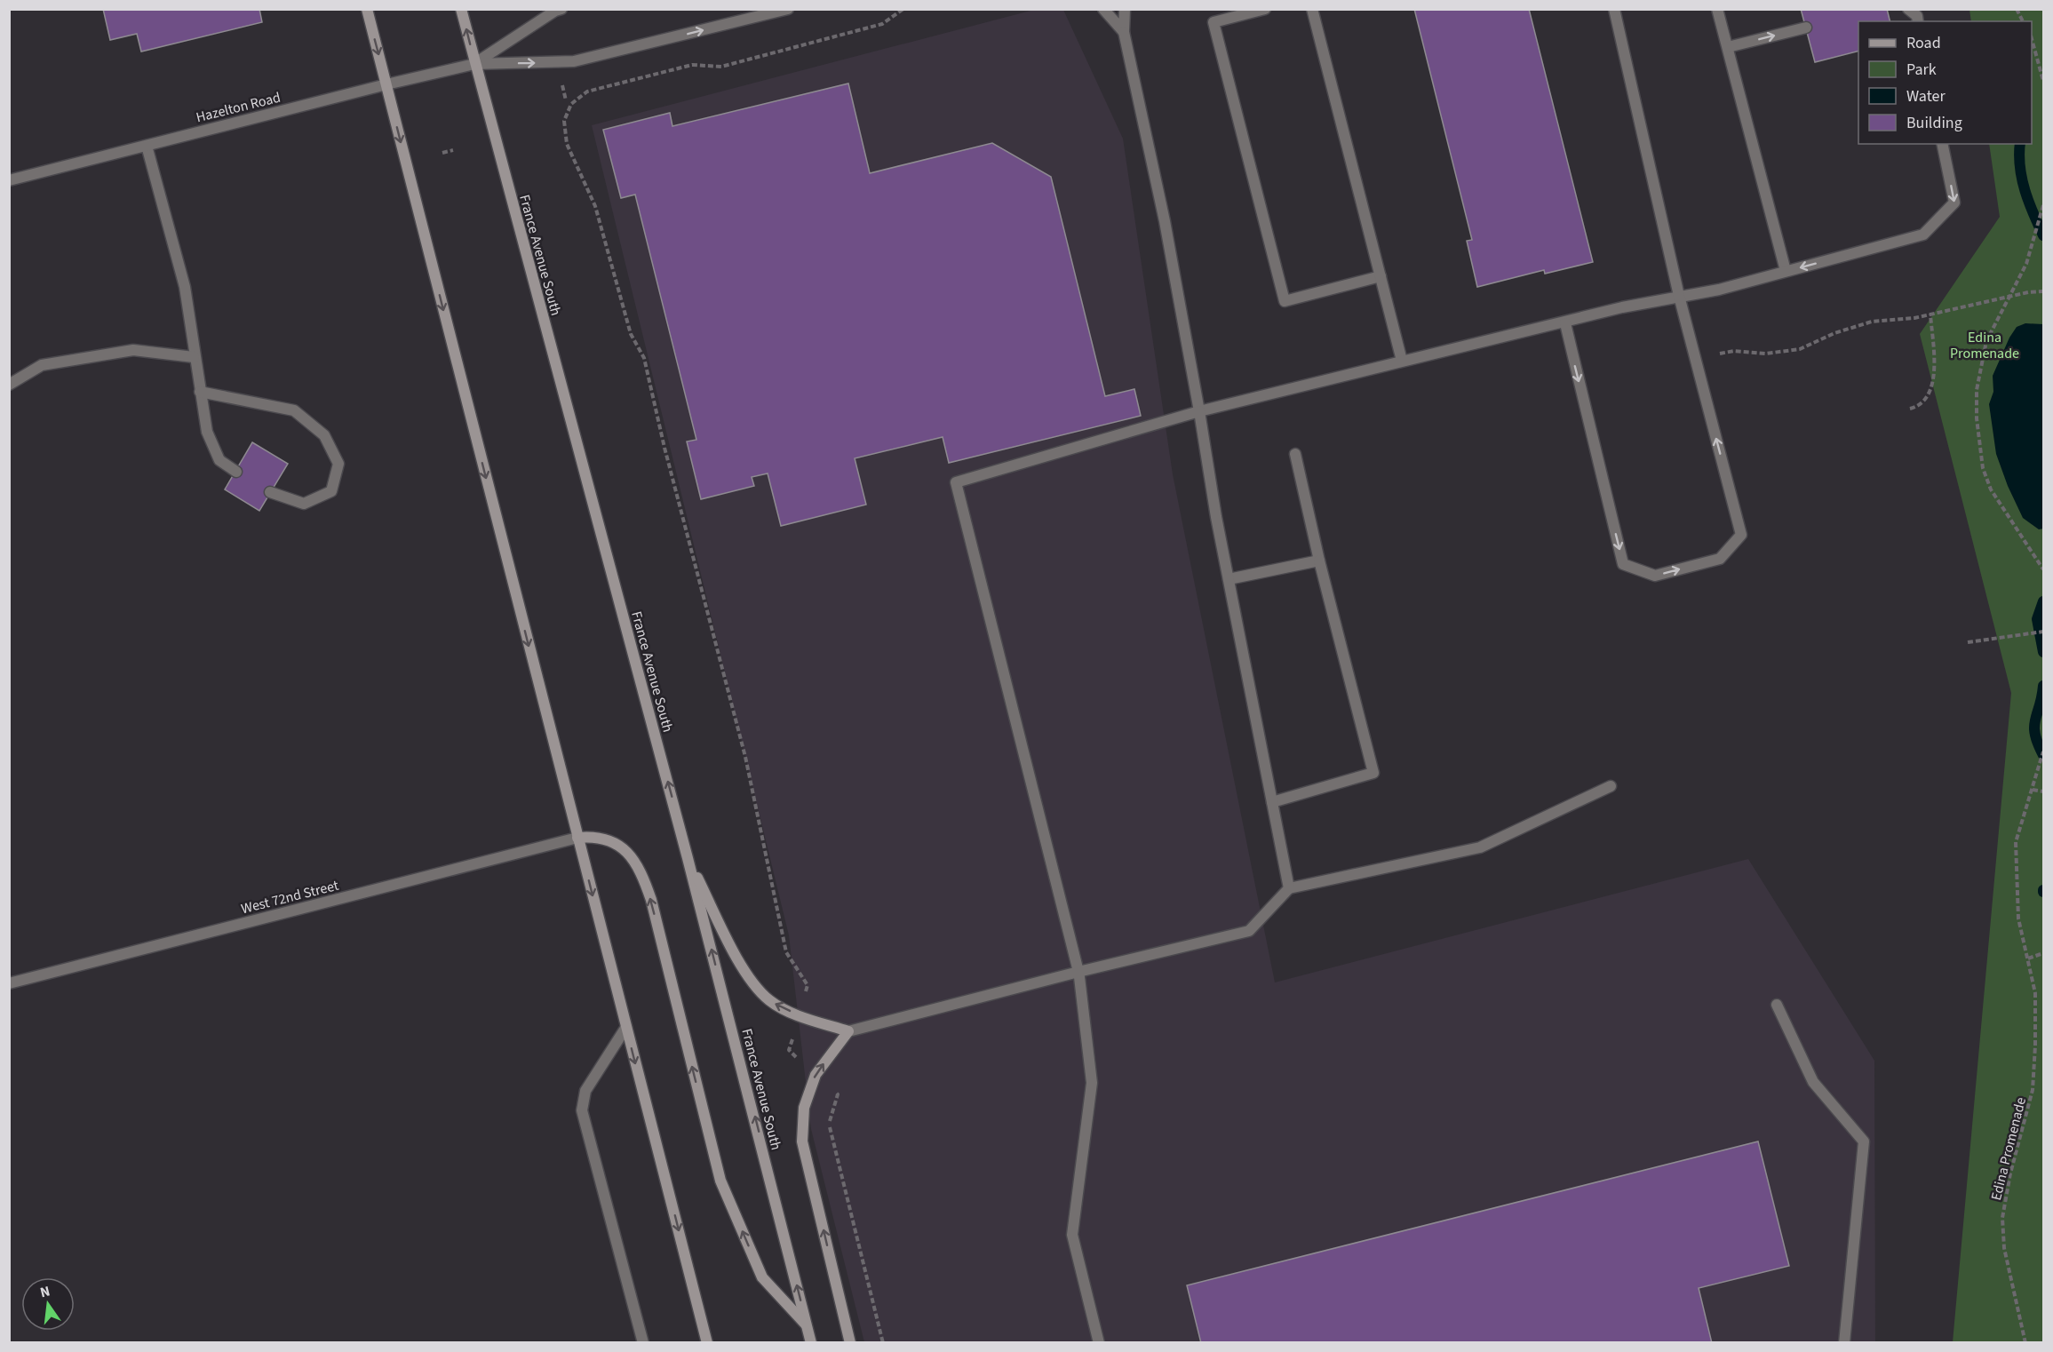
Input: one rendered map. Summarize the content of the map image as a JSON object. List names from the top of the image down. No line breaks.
{"streets":{"main road":["France Avenue South"],"street":["Hazelton Road","West 72nd Street"],"path":["Edina Promenade"]},"crossings":[["Hazelton Road","France Avenue South"]],"parks":["Edina Promenade"],"legend":["Road","Park","Water","Building"],"north":"top"}
